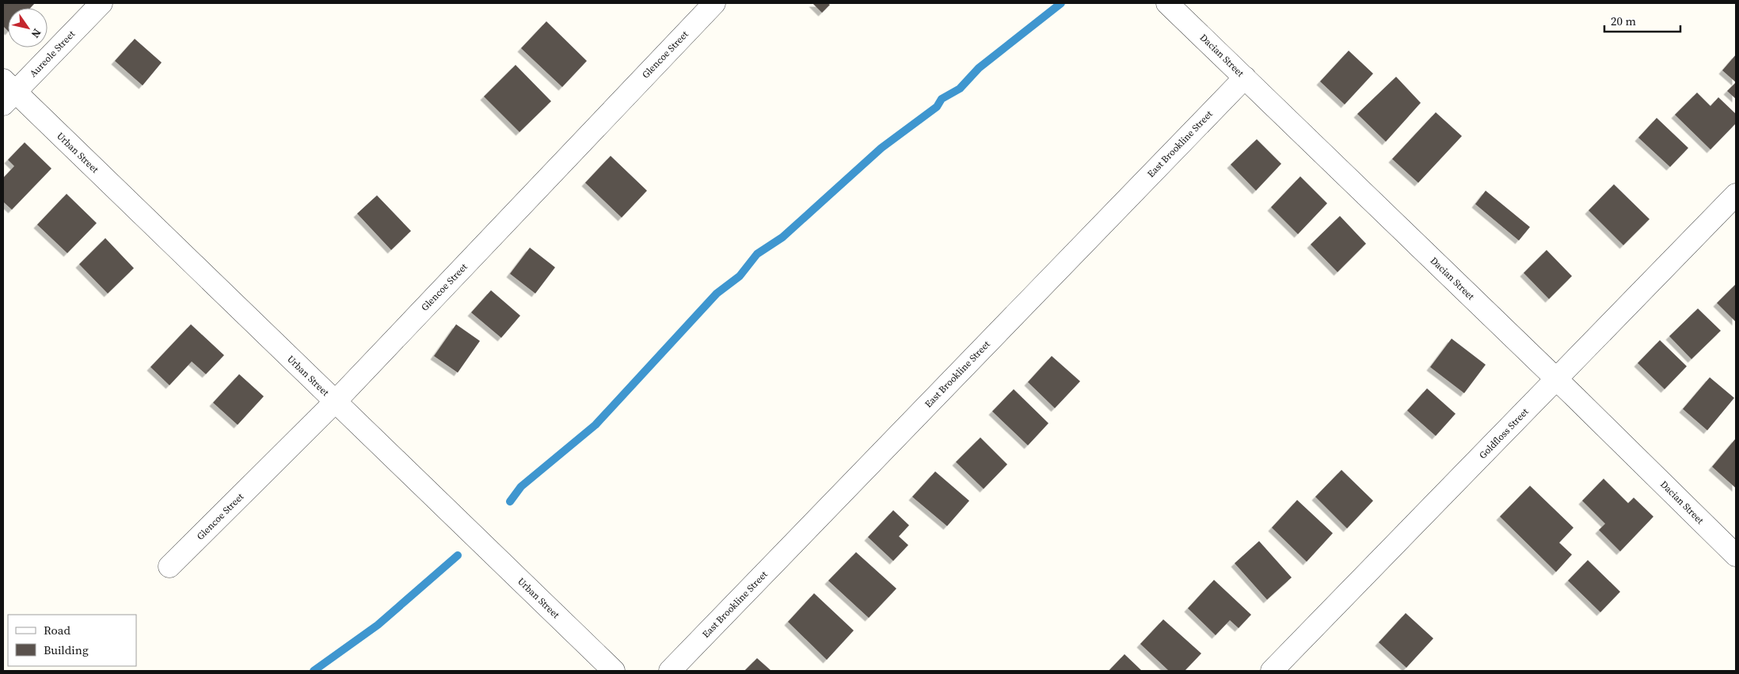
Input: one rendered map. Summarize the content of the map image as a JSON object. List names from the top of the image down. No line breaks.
{"streets":{"street":["Aureole Street","Glencoe Street","Dacian Street","East Brookline Street","Urban Street","Goldfloss Street"]},"crossings":[["Aureole Street","Urban Street"],["Glencoe Street","Urban Street"],["Dacian Street","East Brookline Street"],["Dacian Street","Goldfloss Street"]],"legend":["Road","Building"],"scale_bar":"20 m","north":"bottom right"}
